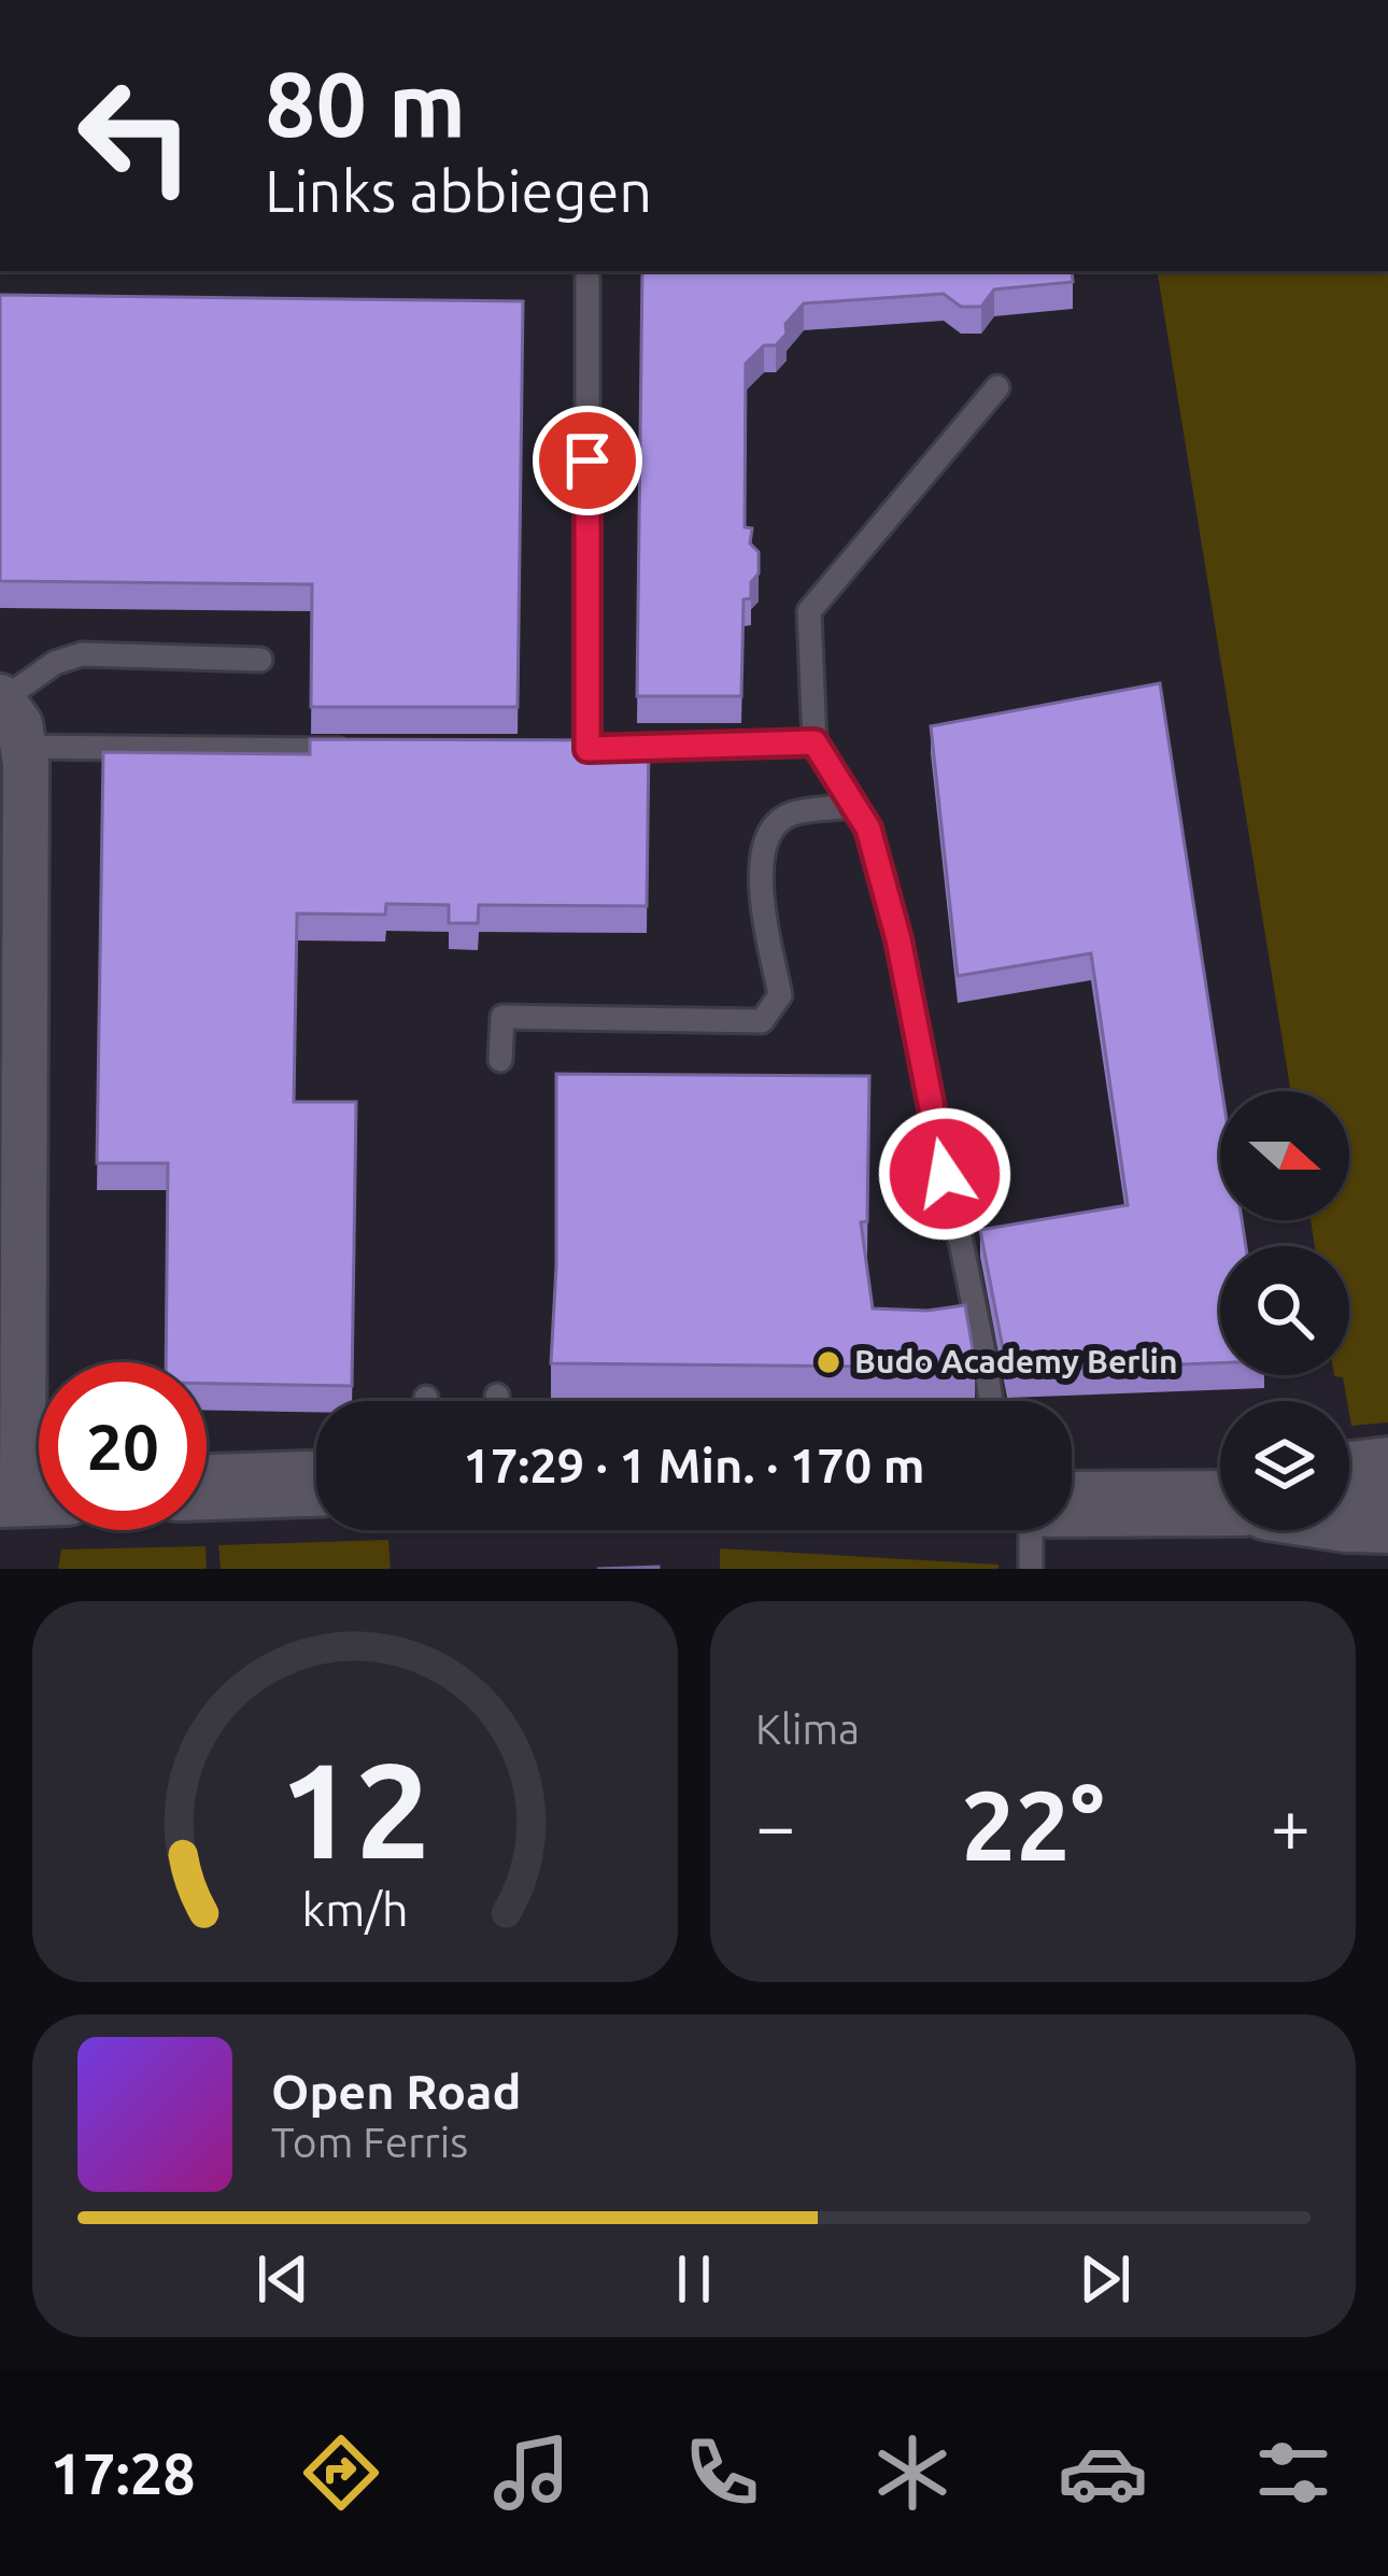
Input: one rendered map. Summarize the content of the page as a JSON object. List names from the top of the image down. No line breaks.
{"places":["Budo Academy Berlin"],"north":"right","page":{"turn":["80 m","Links abbiegen"],"limit":"20","trip":"17:29 · 1 Min. · 170 m","tile":"Klima","heat":["−","22°","+"],"song":["Open Road","Tom Ferris"],"tabs":"17:28","gauge":["12","km/h"]}}
